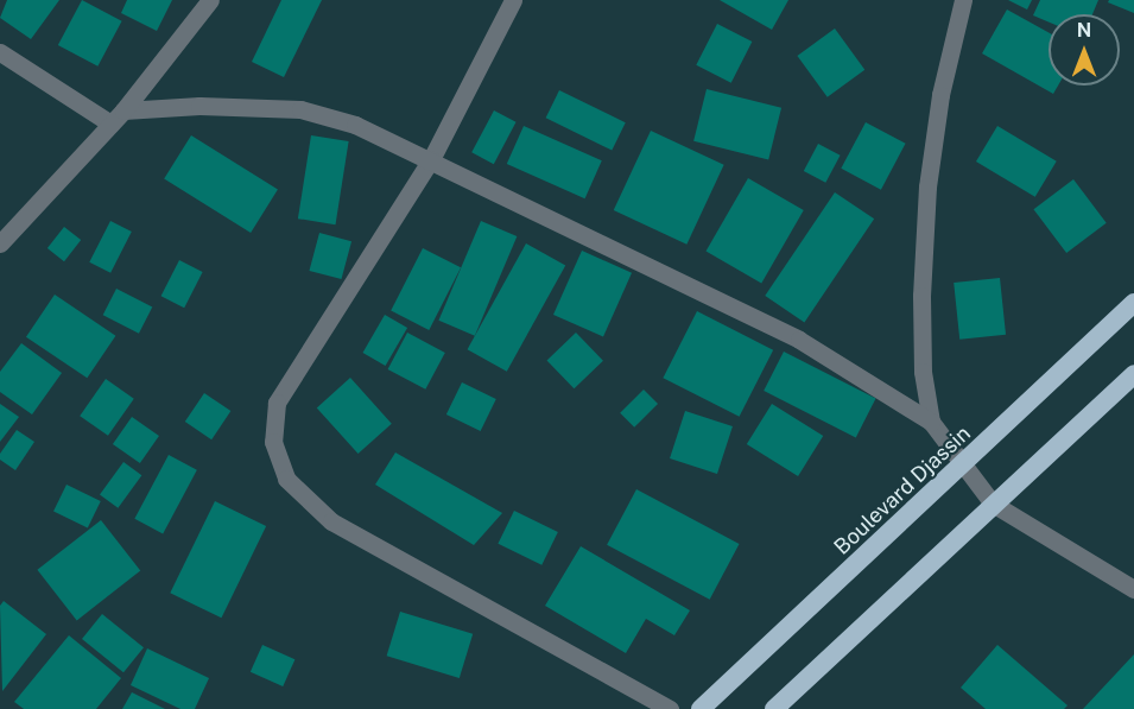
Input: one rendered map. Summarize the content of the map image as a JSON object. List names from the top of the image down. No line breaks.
{"streets":{"highway":["Boulevard Djassin"]},"north":"top"}
